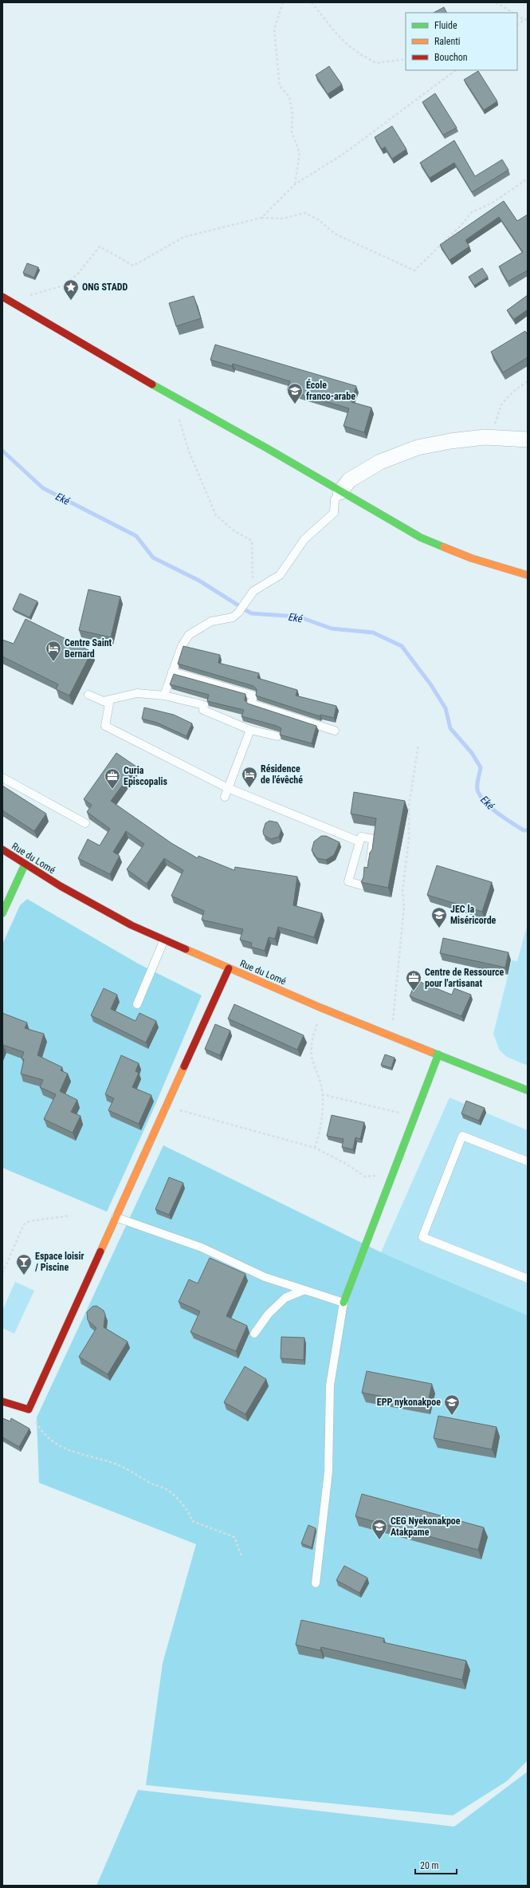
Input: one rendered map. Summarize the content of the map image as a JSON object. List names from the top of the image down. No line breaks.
{"streets":{"street":["Rue du Lomé"]},"water":["Eké"],"places":{"place":["ONG STADD"],"school or university":["École franco-arabe","JEC la Miséricorde","EPP nykonakpoe","CEG Nyekonakpoe Atakpame"],"hotel":["Centre Saint Bernard","Résidence de l'évêché"],"office":["Curia Episcopalis","Centre de Ressource pour l'artisanat"],"bar":["Espace loisir / Piscine"]},"legend":["Fluide","Ralenti","Bouchon"],"scale_bar":"20 m"}
